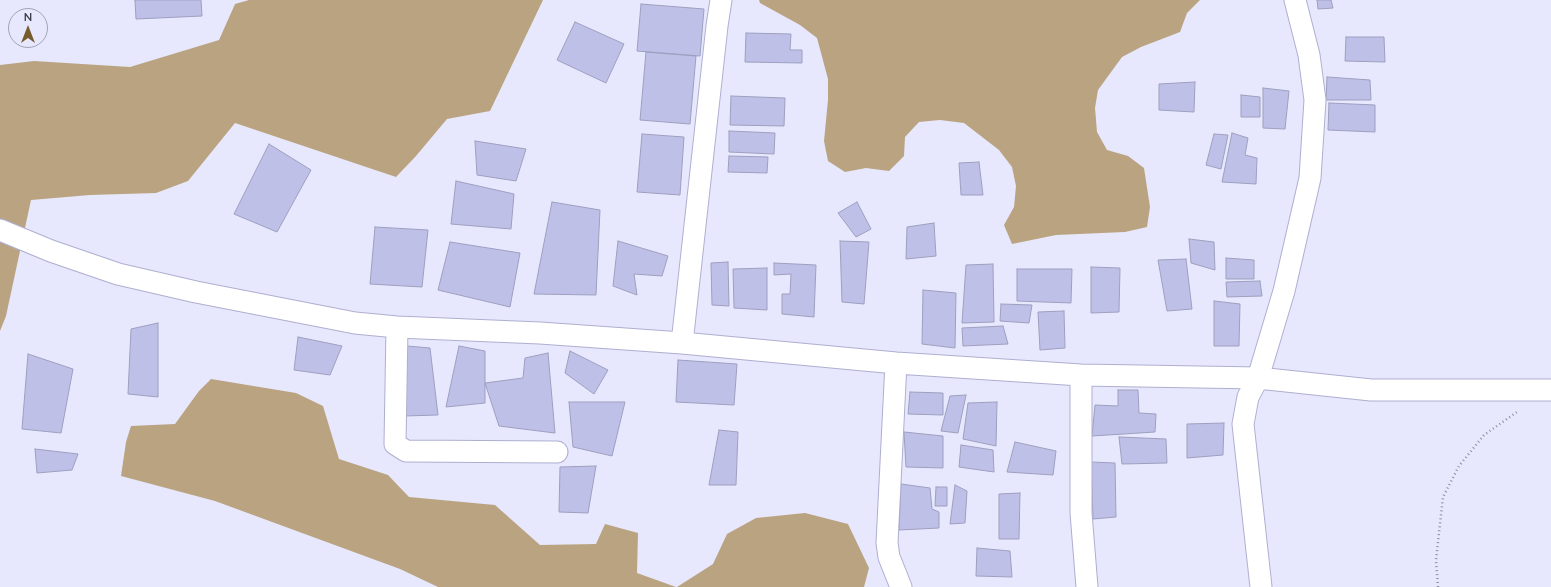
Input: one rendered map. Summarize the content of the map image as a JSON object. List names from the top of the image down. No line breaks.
{"north":"top"}
